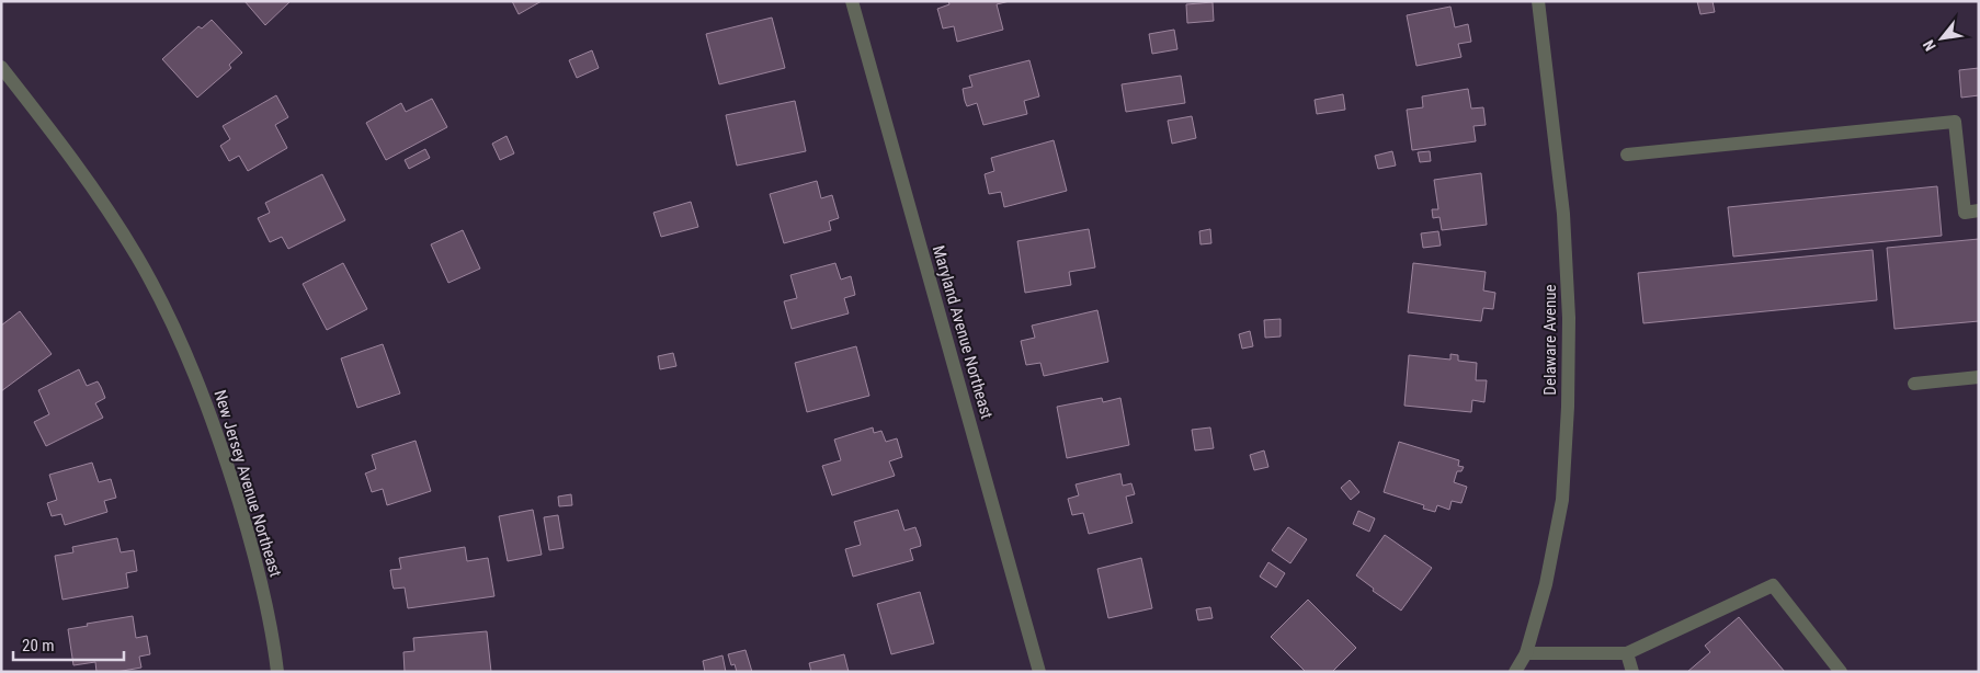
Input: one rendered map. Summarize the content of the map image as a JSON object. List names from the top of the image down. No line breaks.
{"streets":{"street":["Maryland Avenue Northeast","Delaware Avenue","New Jersey Avenue Northeast"]},"scale_bar":"20 m","north":"bottom left"}
